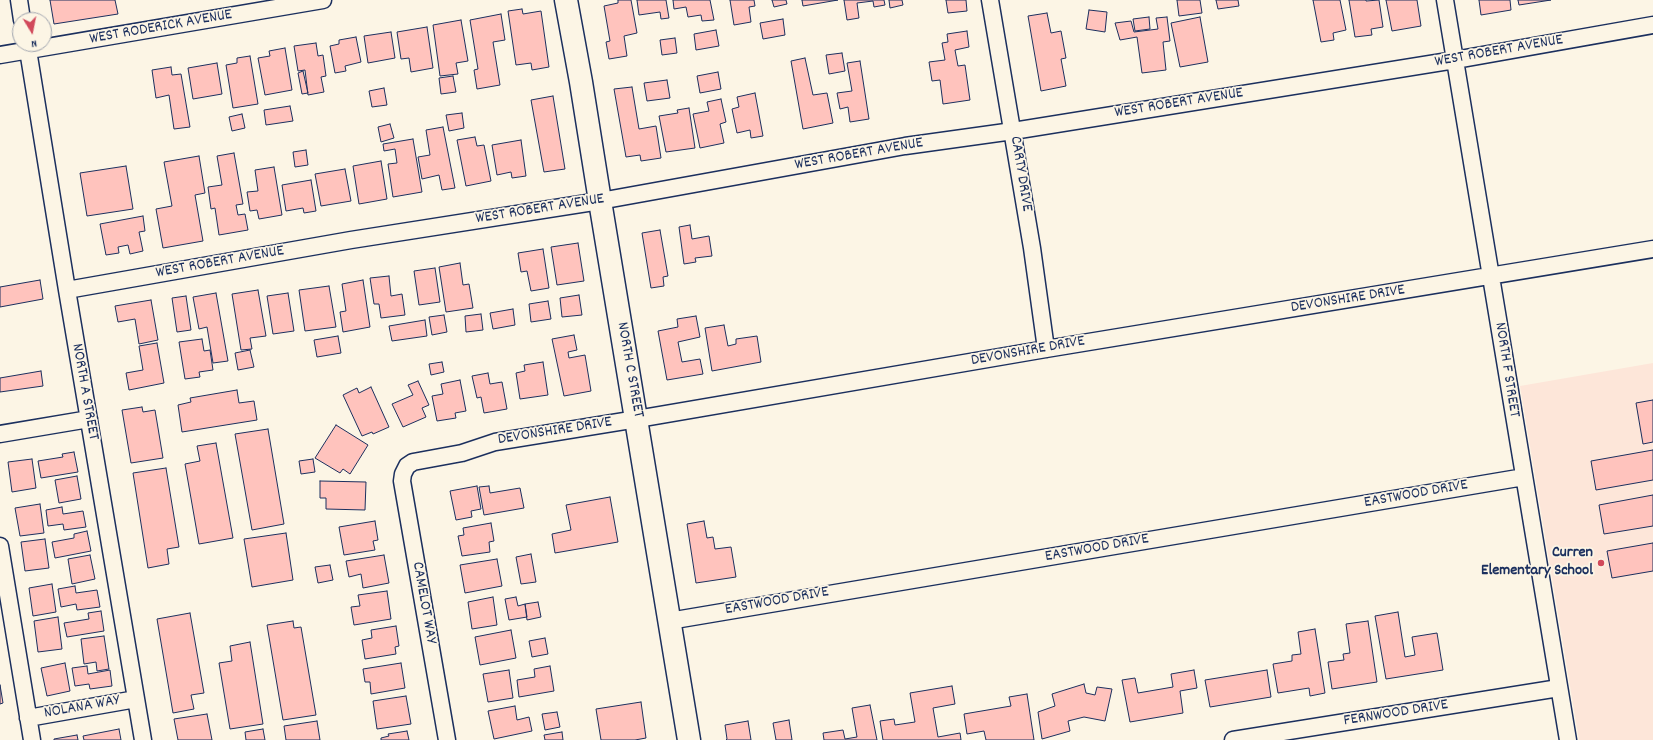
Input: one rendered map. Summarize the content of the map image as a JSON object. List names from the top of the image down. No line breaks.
{"streets":{"street":["WEST RODERICK AVENUE","WEST ROBERT AVENUE","CARTY DRIVE","DEVONSHIRE DRIVE","NORTH C STREET","NORTH F STREET","NORTH A STREET","EASTWOOD DRIVE","CAMELOT WAY","NOLANA WAY","FERNWOOD DRIVE"]},"crossings":[["WEST ROBERT AVENUE","CARTY DRIVE"],["WEST ROBERT AVENUE","NORTH C STREET"],["WEST ROBERT AVENUE","NORTH F STREET"],["WEST ROBERT AVENUE","NORTH A STREET"],["CARTY DRIVE","DEVONSHIRE DRIVE"],["DEVONSHIRE DRIVE","NORTH C STREET"],["DEVONSHIRE DRIVE","NORTH F STREET"],["DEVONSHIRE DRIVE","CAMELOT WAY"],["NORTH C STREET","EASTWOOD DRIVE"],["NORTH F STREET","EASTWOOD DRIVE"],["NORTH F STREET","FERNWOOD DRIVE"],["NORTH A STREET","NOLANA WAY"]],"places":["Curren Elementary School"],"north":"bottom"}
